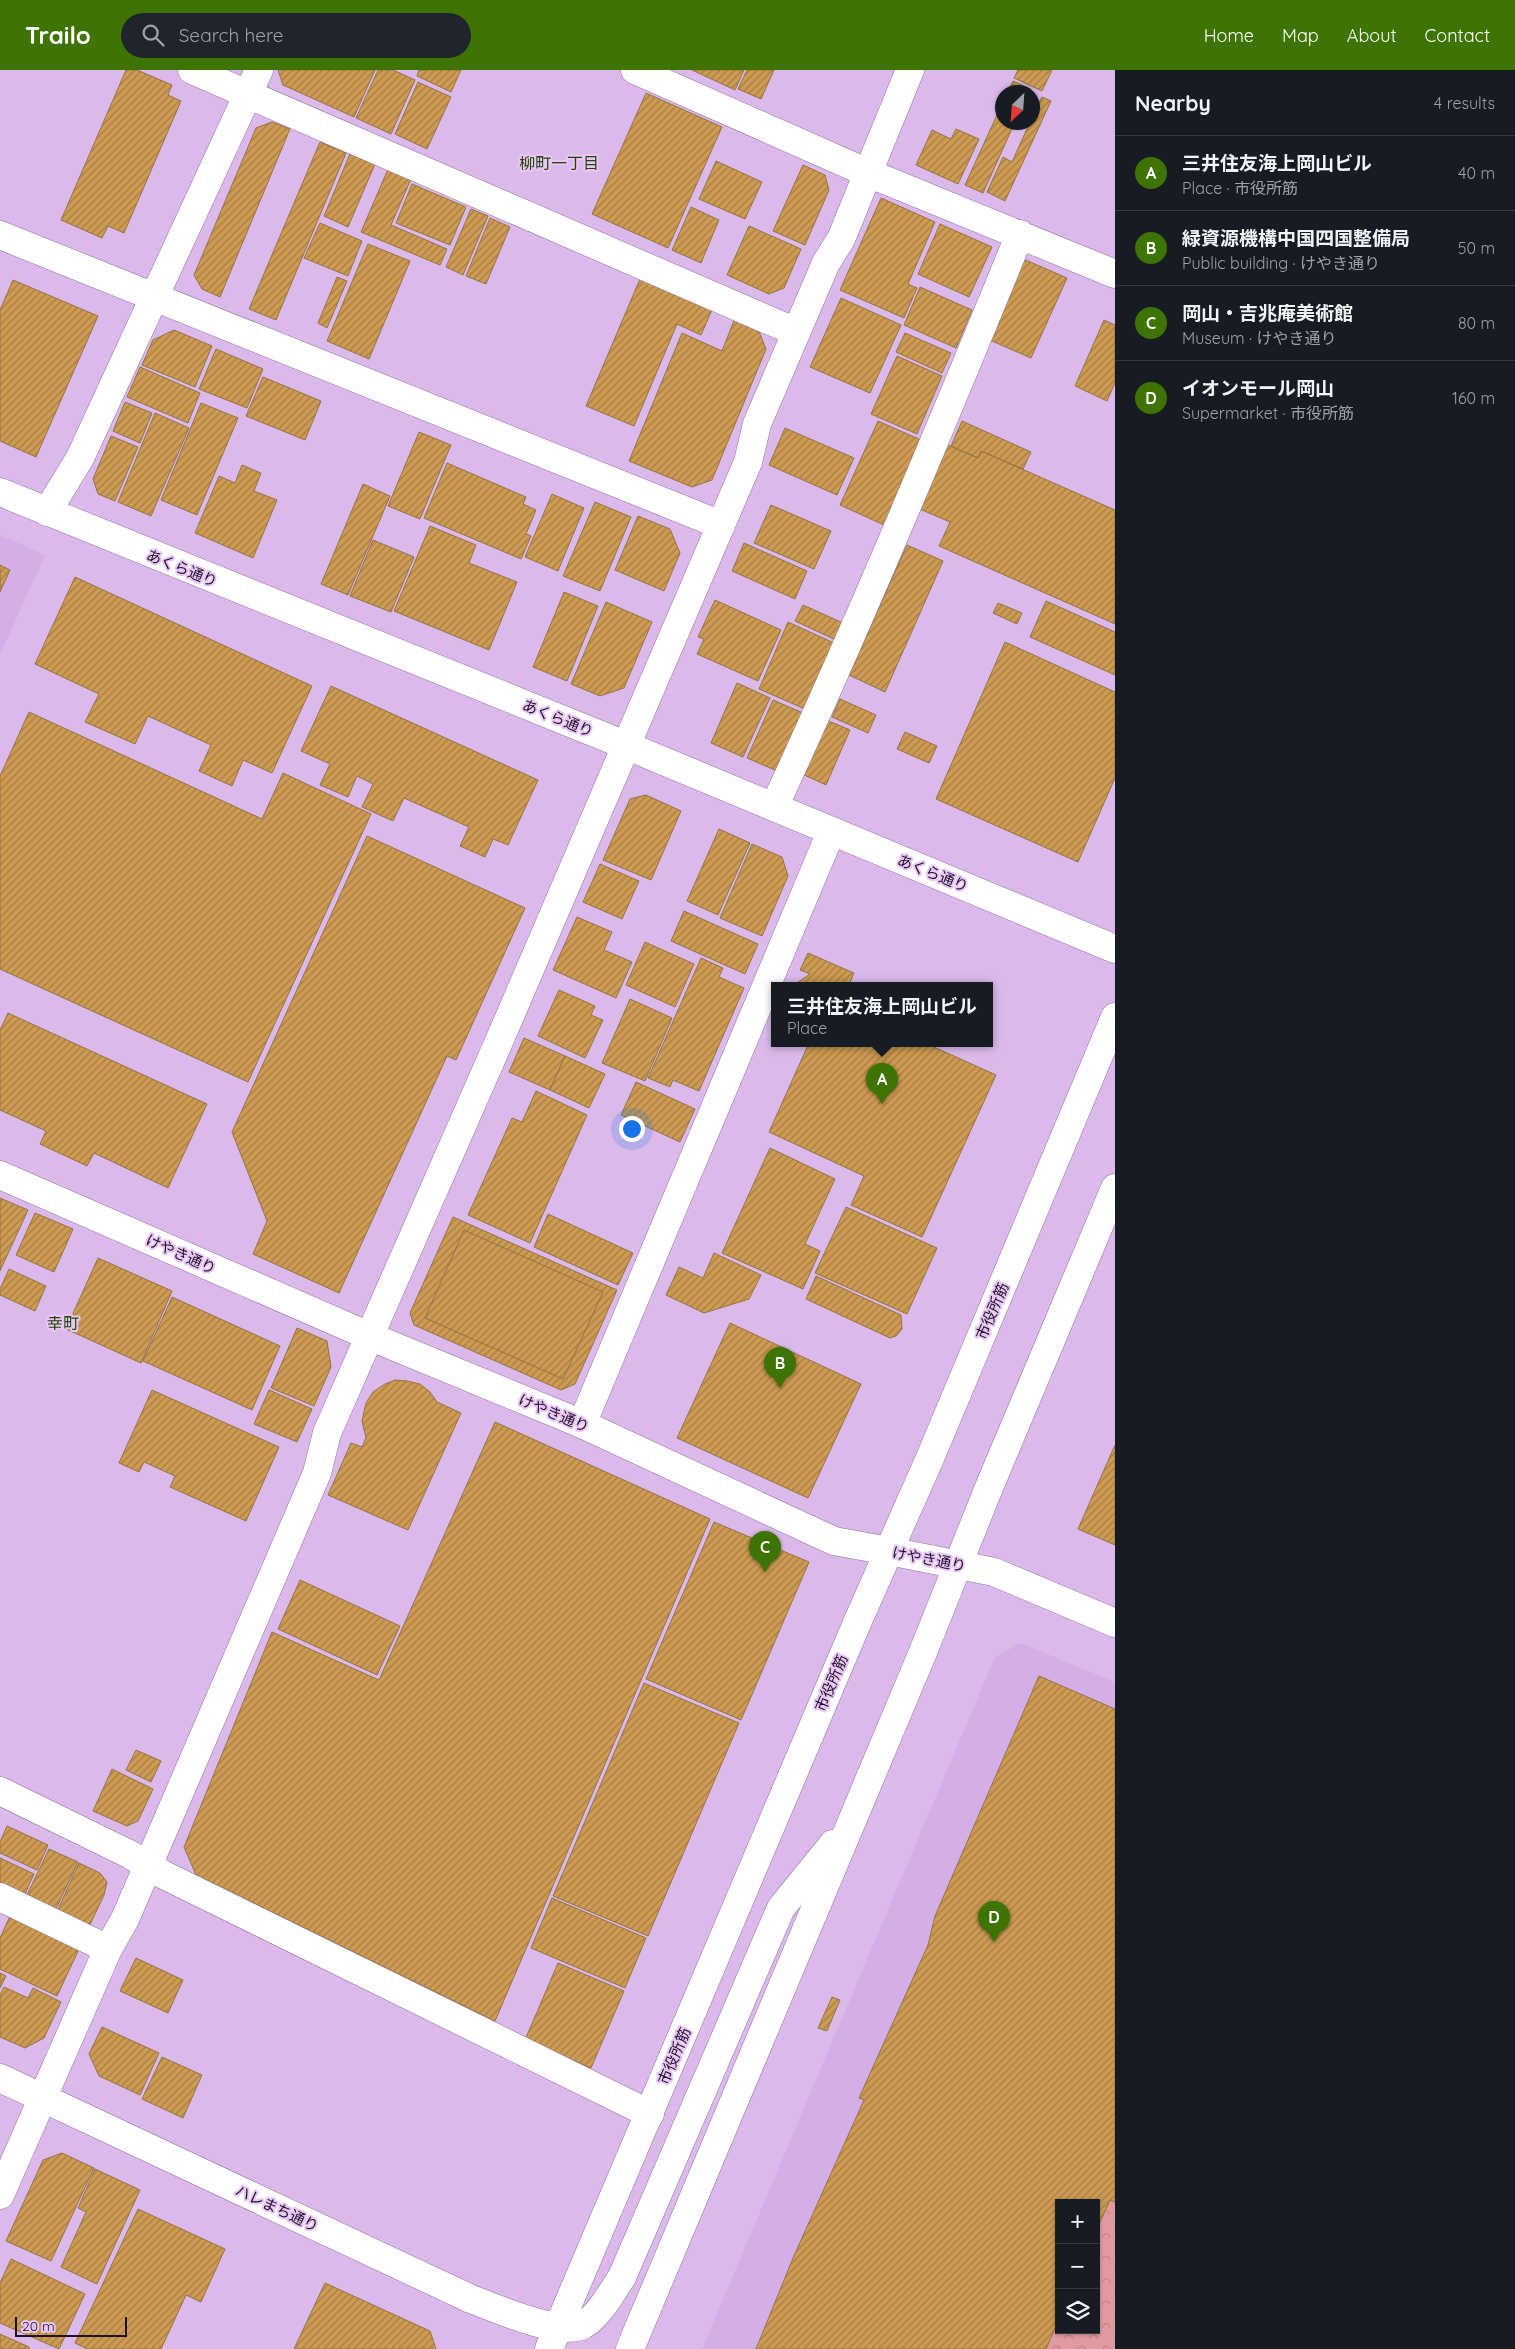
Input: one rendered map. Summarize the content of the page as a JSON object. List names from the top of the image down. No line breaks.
{"streets":{"street":["あくら通り","けやき通り","市役所筋","ハレまち通り"]},"crossings":[["けやき通り","市役所筋"],["市役所筋","ハレまち通り"]],"districts":["柳町一丁目","幸町"],"scale_bar":"20 m","north":"bottom left","page":{"header":"Trailo","search":"Search here","nav":["Home","Map","About","Contact"],"heading":["Nearby","4 results"],"list":[{"mark":"A","name":"三井住友海上岡山ビル","note":"Place · 市役所筋","value":"40 m"},{"mark":"B","name":"緑資源機構中国四国整備局","note":"Public building · けやき通り","value":"50 m"},{"mark":"C","name":"岡山・吉兆庵美術館","note":"Museum · けやき通り","value":"80 m"},{"mark":"D","name":"イオンモール岡山","note":"Supermarket · 市役所筋","value":"160 m"}],"popup":["三井住友海上岡山ビル","Place"],"pins":["A","B","C","D"],"map_buttons":["+","−"],"scale":"20 m"}}
